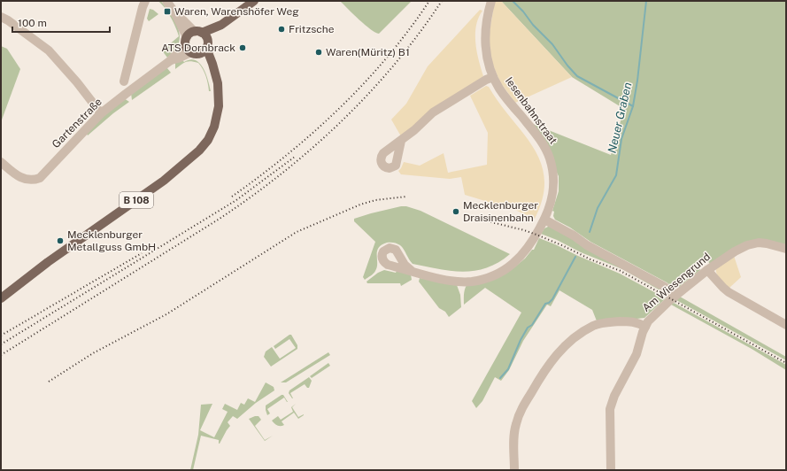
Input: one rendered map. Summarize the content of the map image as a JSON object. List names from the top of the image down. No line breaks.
{"streets":{"main road":["B 108"],"street":["Iesenbahnstraat","Gartenstraße","Am Wiesengrund"]},"crossings":[["Gartenstraße","B 108"]],"water":["Neuer Graben"],"places":{"transit":["Waren, Warenshöfer Weg"],"other":["Fritzsche","ATS Dornbrack","Waren(Müritz) B1","Mecklenburger Draisinenbahn","Mecklenburger Metallguss GmbH"]},"scale_bar":"100 m"}
